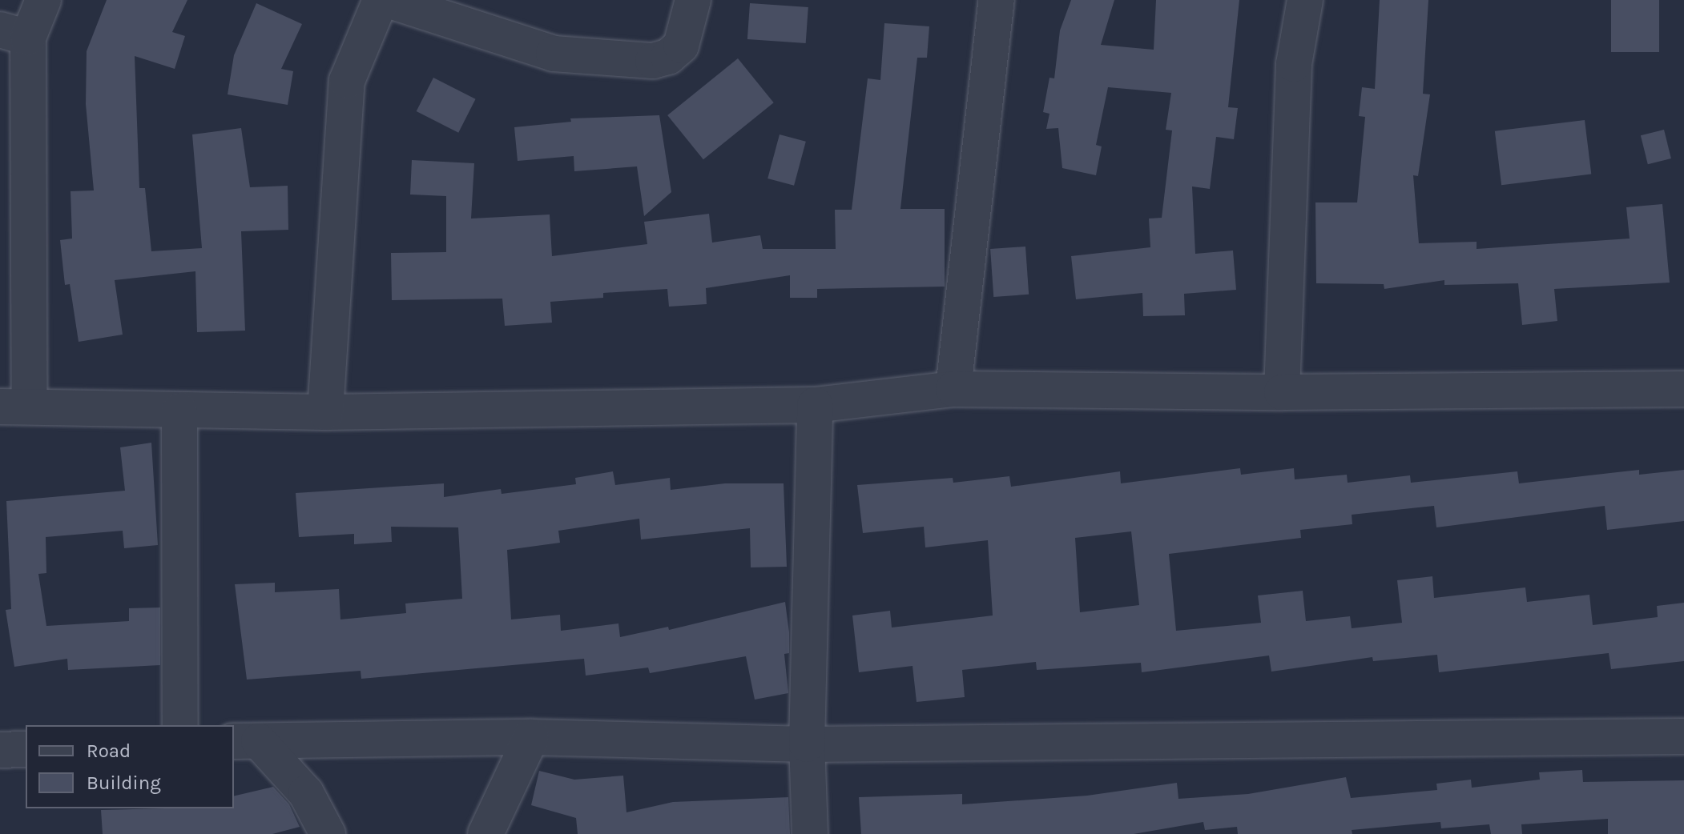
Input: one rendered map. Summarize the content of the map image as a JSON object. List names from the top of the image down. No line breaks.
{"legend":["Road","Building"]}
